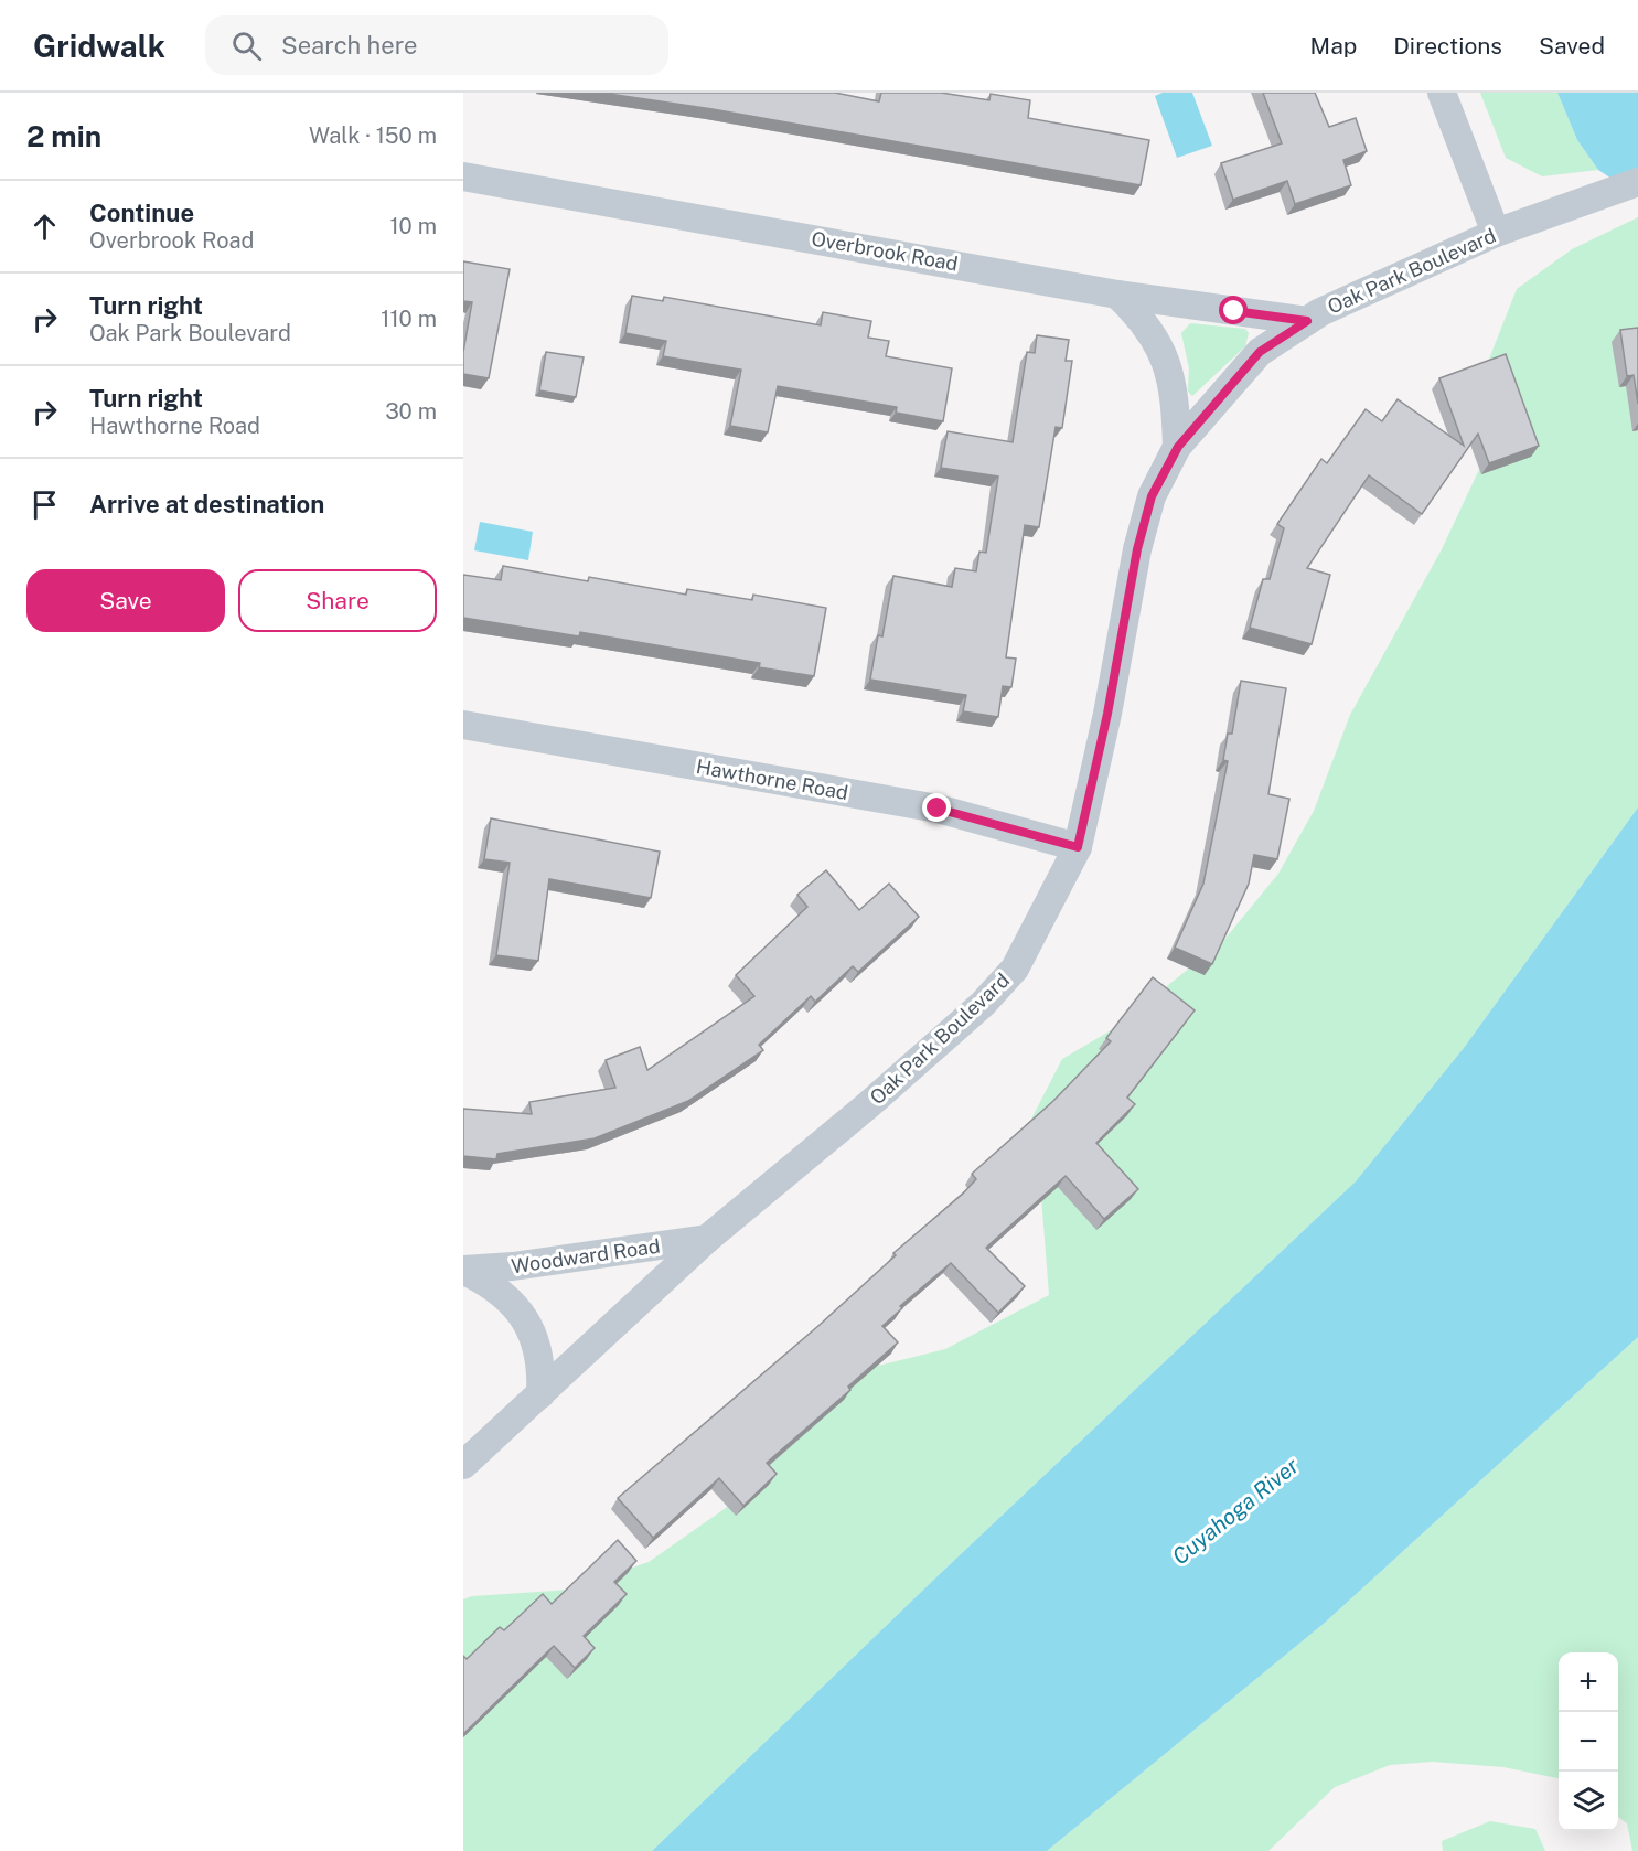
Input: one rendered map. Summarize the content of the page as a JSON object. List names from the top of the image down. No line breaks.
{"streets":{"street":["Overbrook Road","Oak Park Boulevard","Hawthorne Road","Woodward Road"]},"crossings":[["Overbrook Road","Oak Park Boulevard"],["Oak Park Boulevard","Hawthorne Road"],["Oak Park Boulevard","Woodward Road"]],"water":["Cuyahoga River"],"page":{"header":"Gridwalk","search":"Search here","nav":["Map","Directions","Saved"],"heading":["2 min","Walk · 150 m"],"list":[["Continue","Overbrook Road","10 m"],["Turn right","Oak Park Boulevard","110 m"],["Turn right","Hawthorne Road","30 m"],"Arrive at destination"],"buttons":["Save","Share"],"map_buttons":["+","−"]}}
